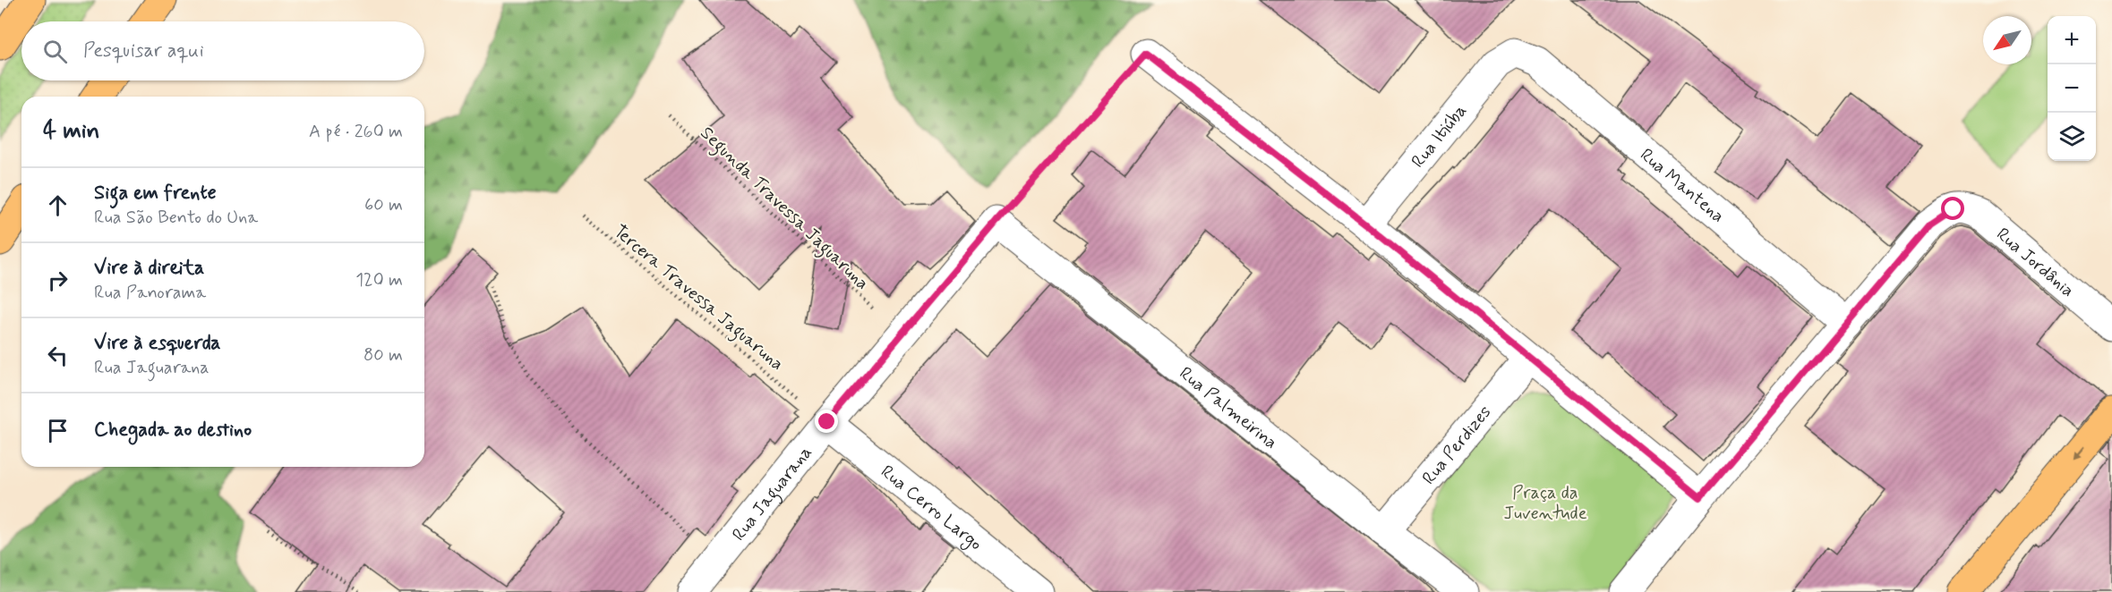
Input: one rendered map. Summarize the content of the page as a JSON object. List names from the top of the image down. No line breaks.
{"streets":{"street":["Rua Itiúba","Rua Mantena","Rua Jordânia","Rua Palmeirina","Rua Perdizes","Rua Jaguarana","Rua Cerro Largo"],"path":["Segunda Travessa Jaguaruna","Tercera Travessa Jaguaruna"]},"crossings":[["Rua Itiúba","Rua Mantena"],["Rua Mantena","Rua Jordânia"],["Rua Palmeirina","Rua Perdizes"],["Rua Palmeirina","Rua Jaguarana"],["Rua Jaguarana","Rua Cerro Largo"]],"parks":["Praça da Juventude"],"north":"bottom left","page":{"map_buttons":["+","−"],"search":"Pesquisar aqui","heading":["4 min","A pé · 260 m"],"list":[["Siga em frente","Rua São Bento do Una","60 m"],["Vire à direita","Rua Panorama","120 m"],["Vire à esquerda","Rua Jaguarana","80 m"],"Chegada ao destino"]}}
